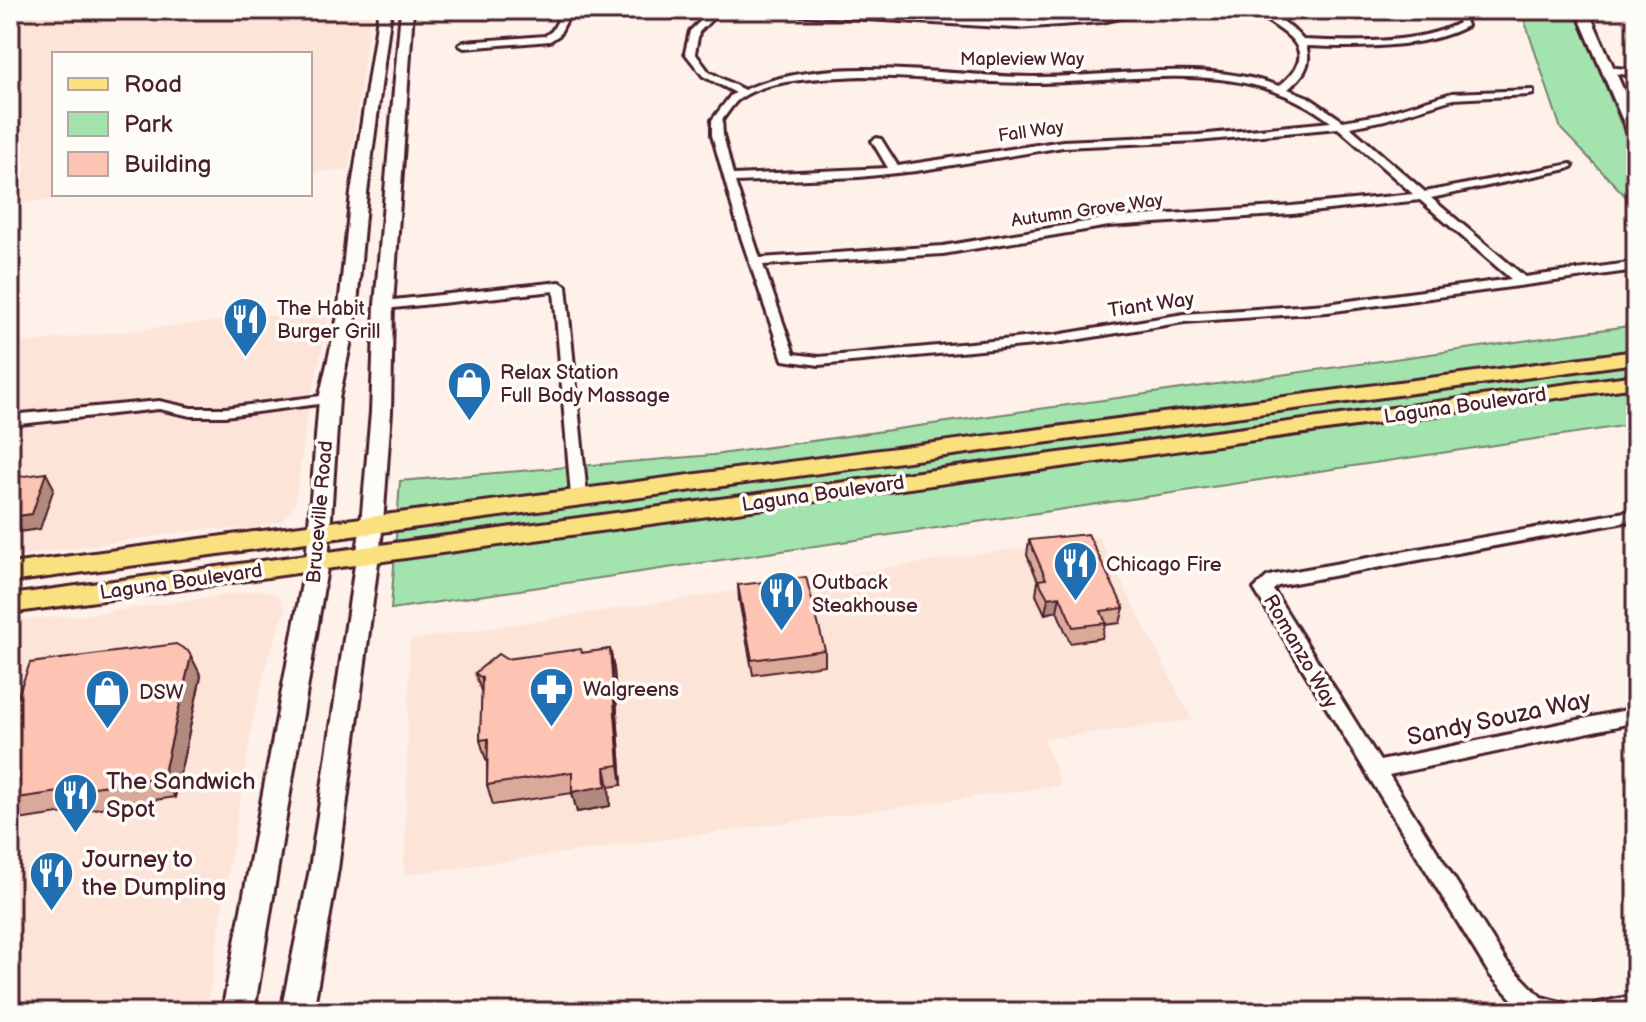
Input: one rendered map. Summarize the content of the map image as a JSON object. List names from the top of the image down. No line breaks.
{"streets":{"main road":["Laguna Boulevard","Bruceville Road"],"street":["Mapleview Way","Fall Way","Autumn Grove Way","Tiant Way","Romanzo Way","Sandy Souza Way"]},"crossings":[["Mapleview Way","Fall Way"],["Mapleview Way","Autumn Grove Way"],["Mapleview Way","Tiant Way"],["Laguna Boulevard","Bruceville Road"],["Romanzo Way","Sandy Souza Way"]],"places":{"restaurant":["The Habit Burger Grill","Chicago Fire","Outback Steakhouse","The Sandwich Spot","Journey to the Dumpling"],"shop":["Relax Station Full Body Massage","DSW"],"pharmacy":["Walgreens"]},"legend":["Road","Park","Building"]}
